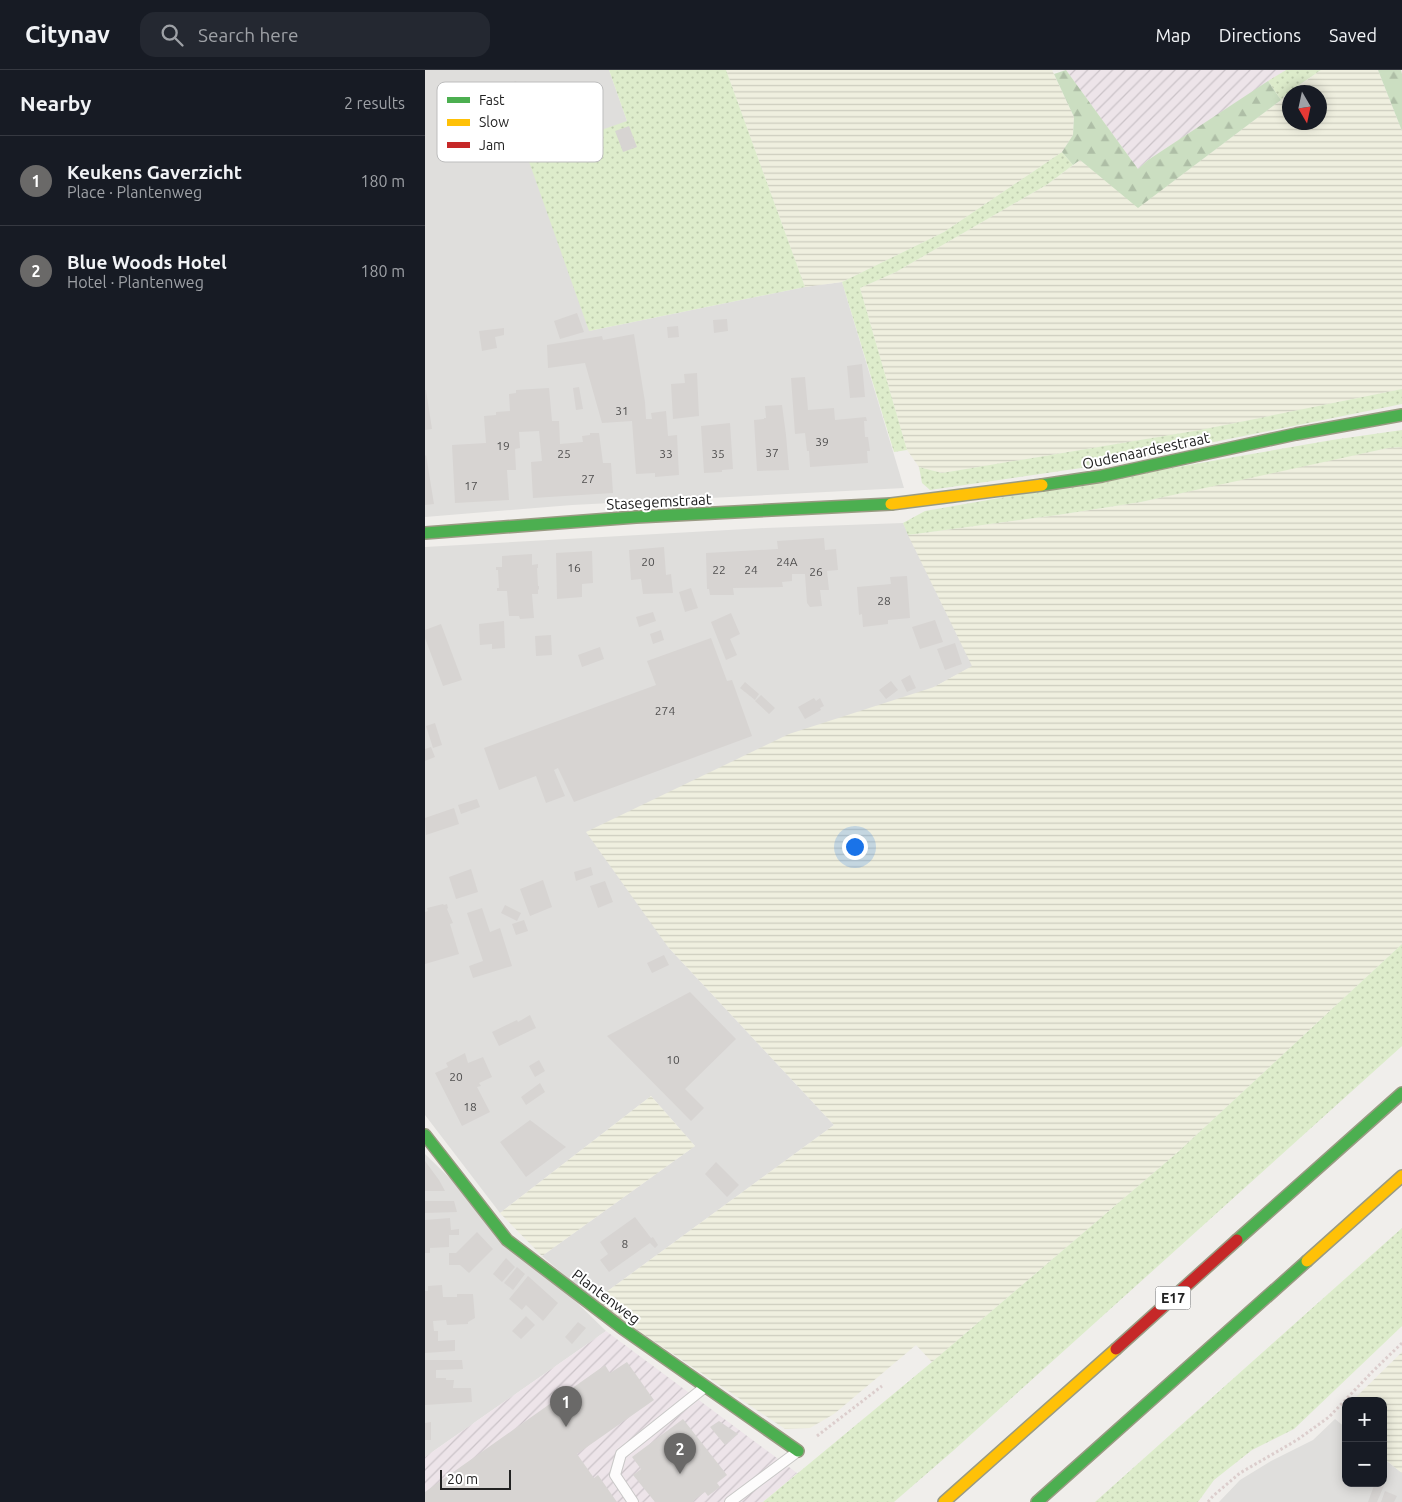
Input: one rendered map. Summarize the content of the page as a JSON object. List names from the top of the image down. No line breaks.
{"streets":{"main road":["Oudenaardsestraat","Stasegemstraat","Plantenweg","E17"]},"crossings":[["Oudenaardsestraat","Stasegemstraat"]],"house_numbers":["31","39","19","37","25","33","35","27","17","20","24A","16","22","24","26","28","274","10","20","18","8"],"legend":["Fast","Slow","Jam"],"scale_bar":"20 m","north":"bottom","page":{"header":"Citynav","search":"Search here","nav":["Map","Directions","Saved"],"heading":["Nearby","2 results"],"list":[{"mark":"1","name":"Keukens Gaverzicht","note":"Place · Plantenweg","value":"180 m"},{"mark":"2","name":"Blue Woods Hotel","note":"Hotel · Plantenweg","value":"180 m"}],"pins":["1","2"],"map_buttons":["+","−"],"scale":"20 m"}}
